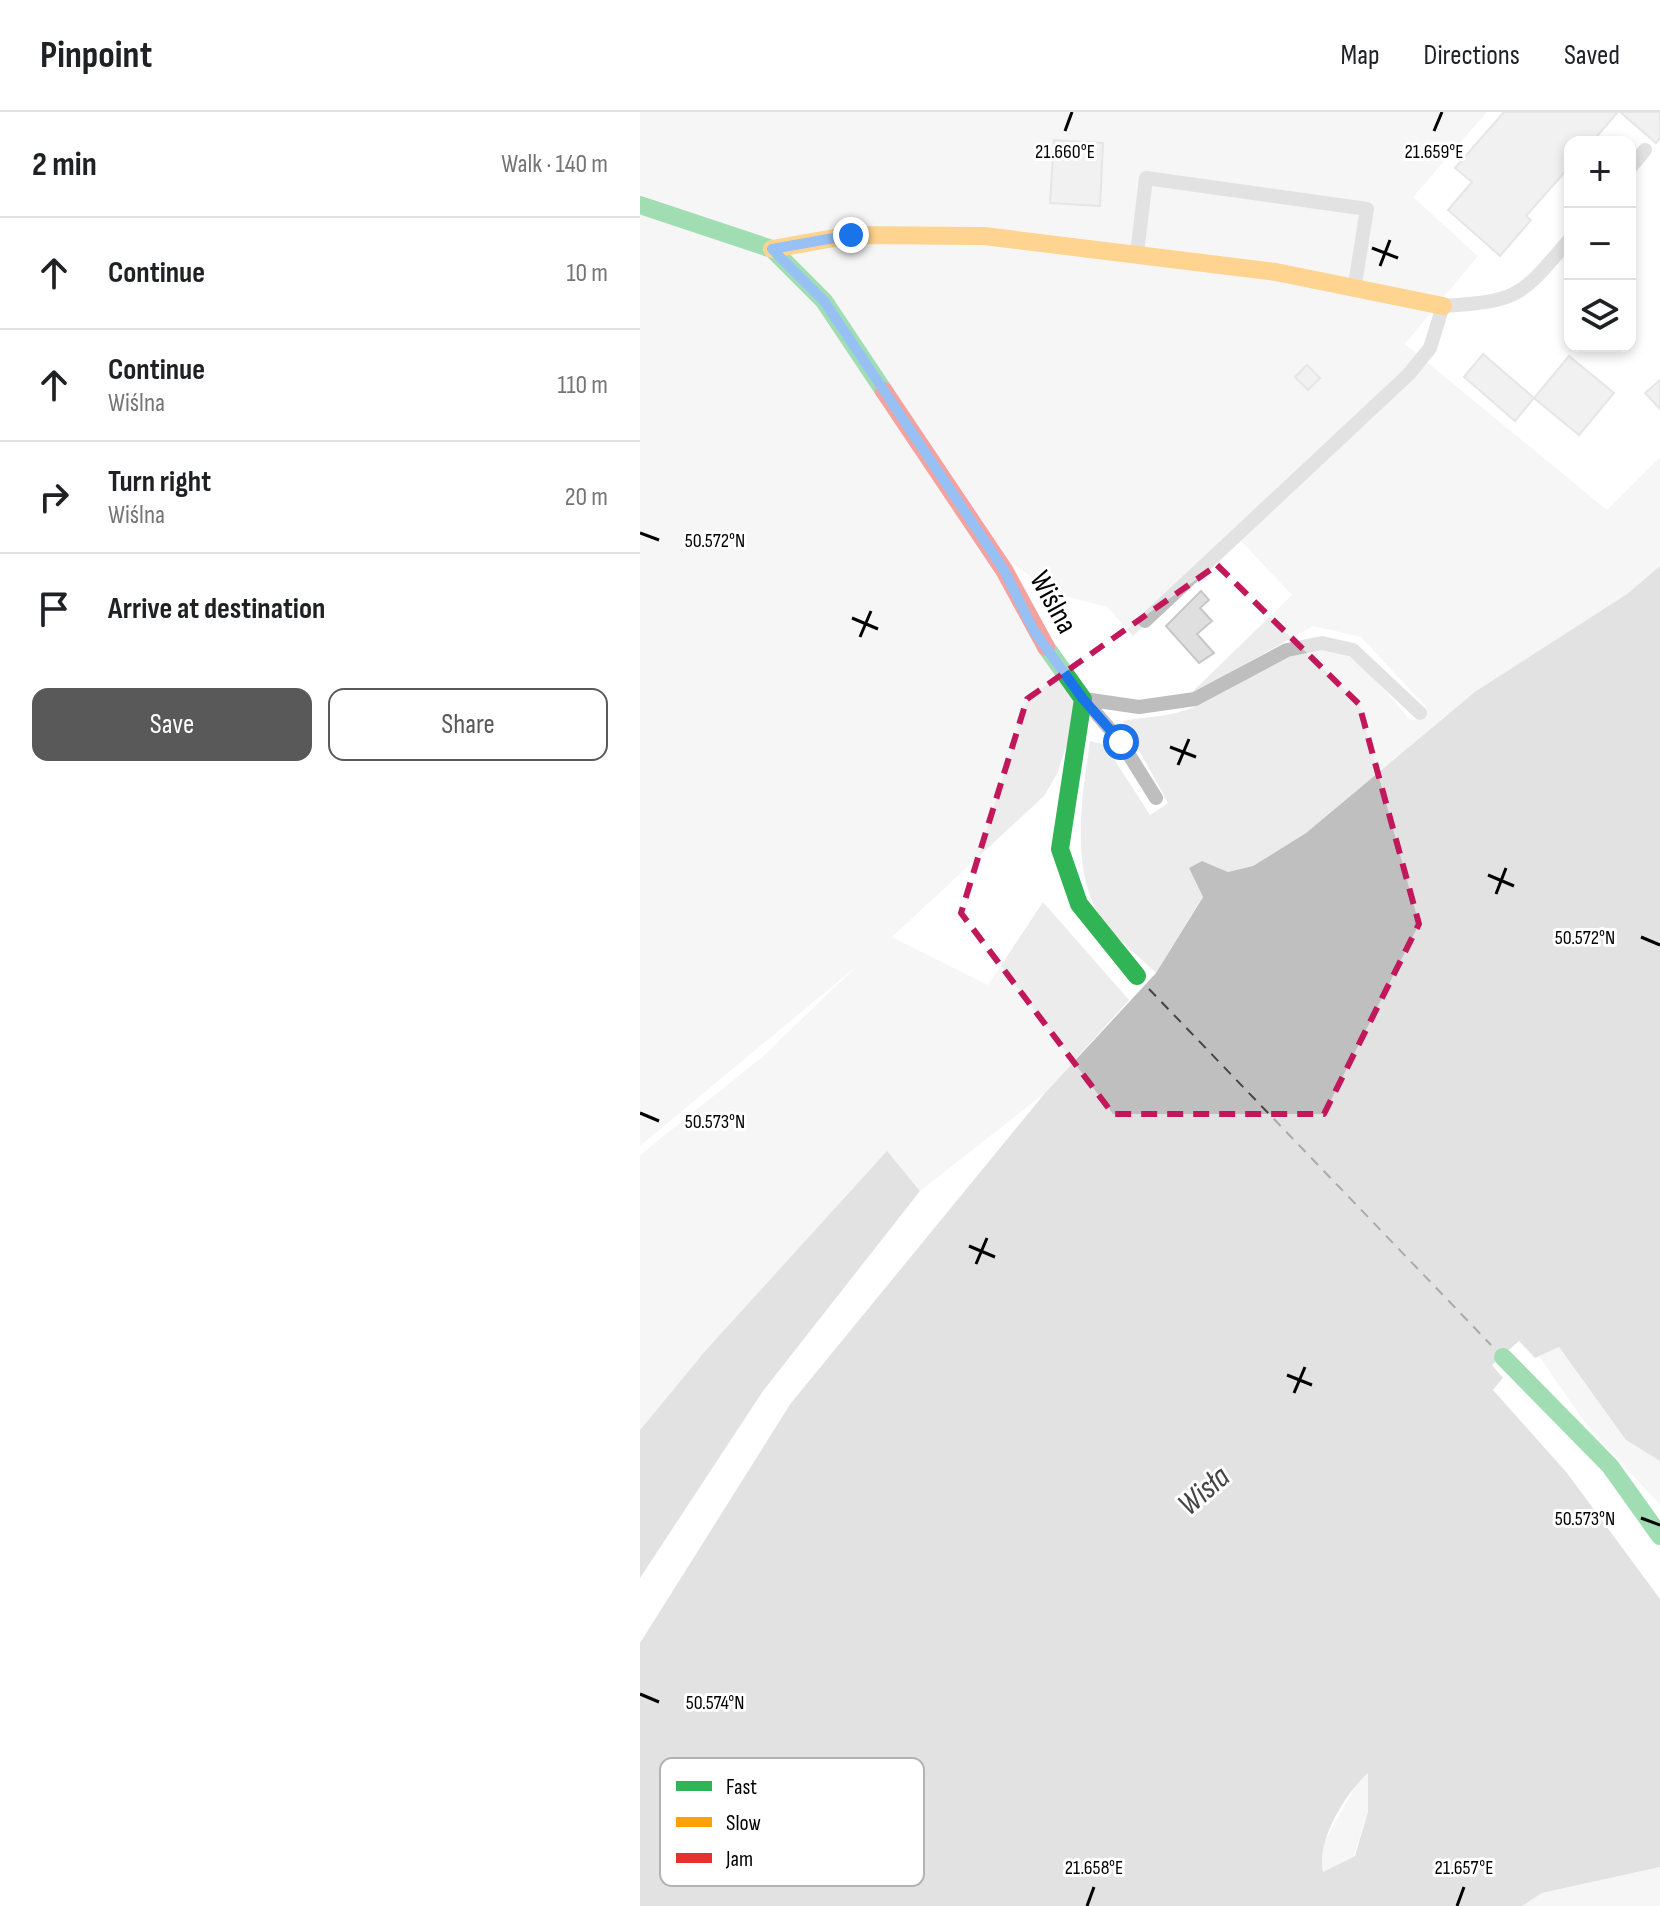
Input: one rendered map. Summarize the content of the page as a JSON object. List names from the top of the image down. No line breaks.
{"streets":{"street":["Wiślna"]},"water":["Wisła"],"legend":["Fast","Slow","Jam"],"page":{"header":"Pinpoint","nav":["Map","Directions","Saved"],"heading":["2 min","Walk · 140 m"],"map_buttons":["+","−"],"list":[["Continue","10 m"],["Continue","Wiślna","110 m"],["Turn right","Wiślna","20 m"],"Arrive at destination"],"buttons":["Save","Share"]},"coordinates":["21.660°E","21.659°E","50.572°N","50.573°N","50.574°N","21.658°E","21.657°E"]}
